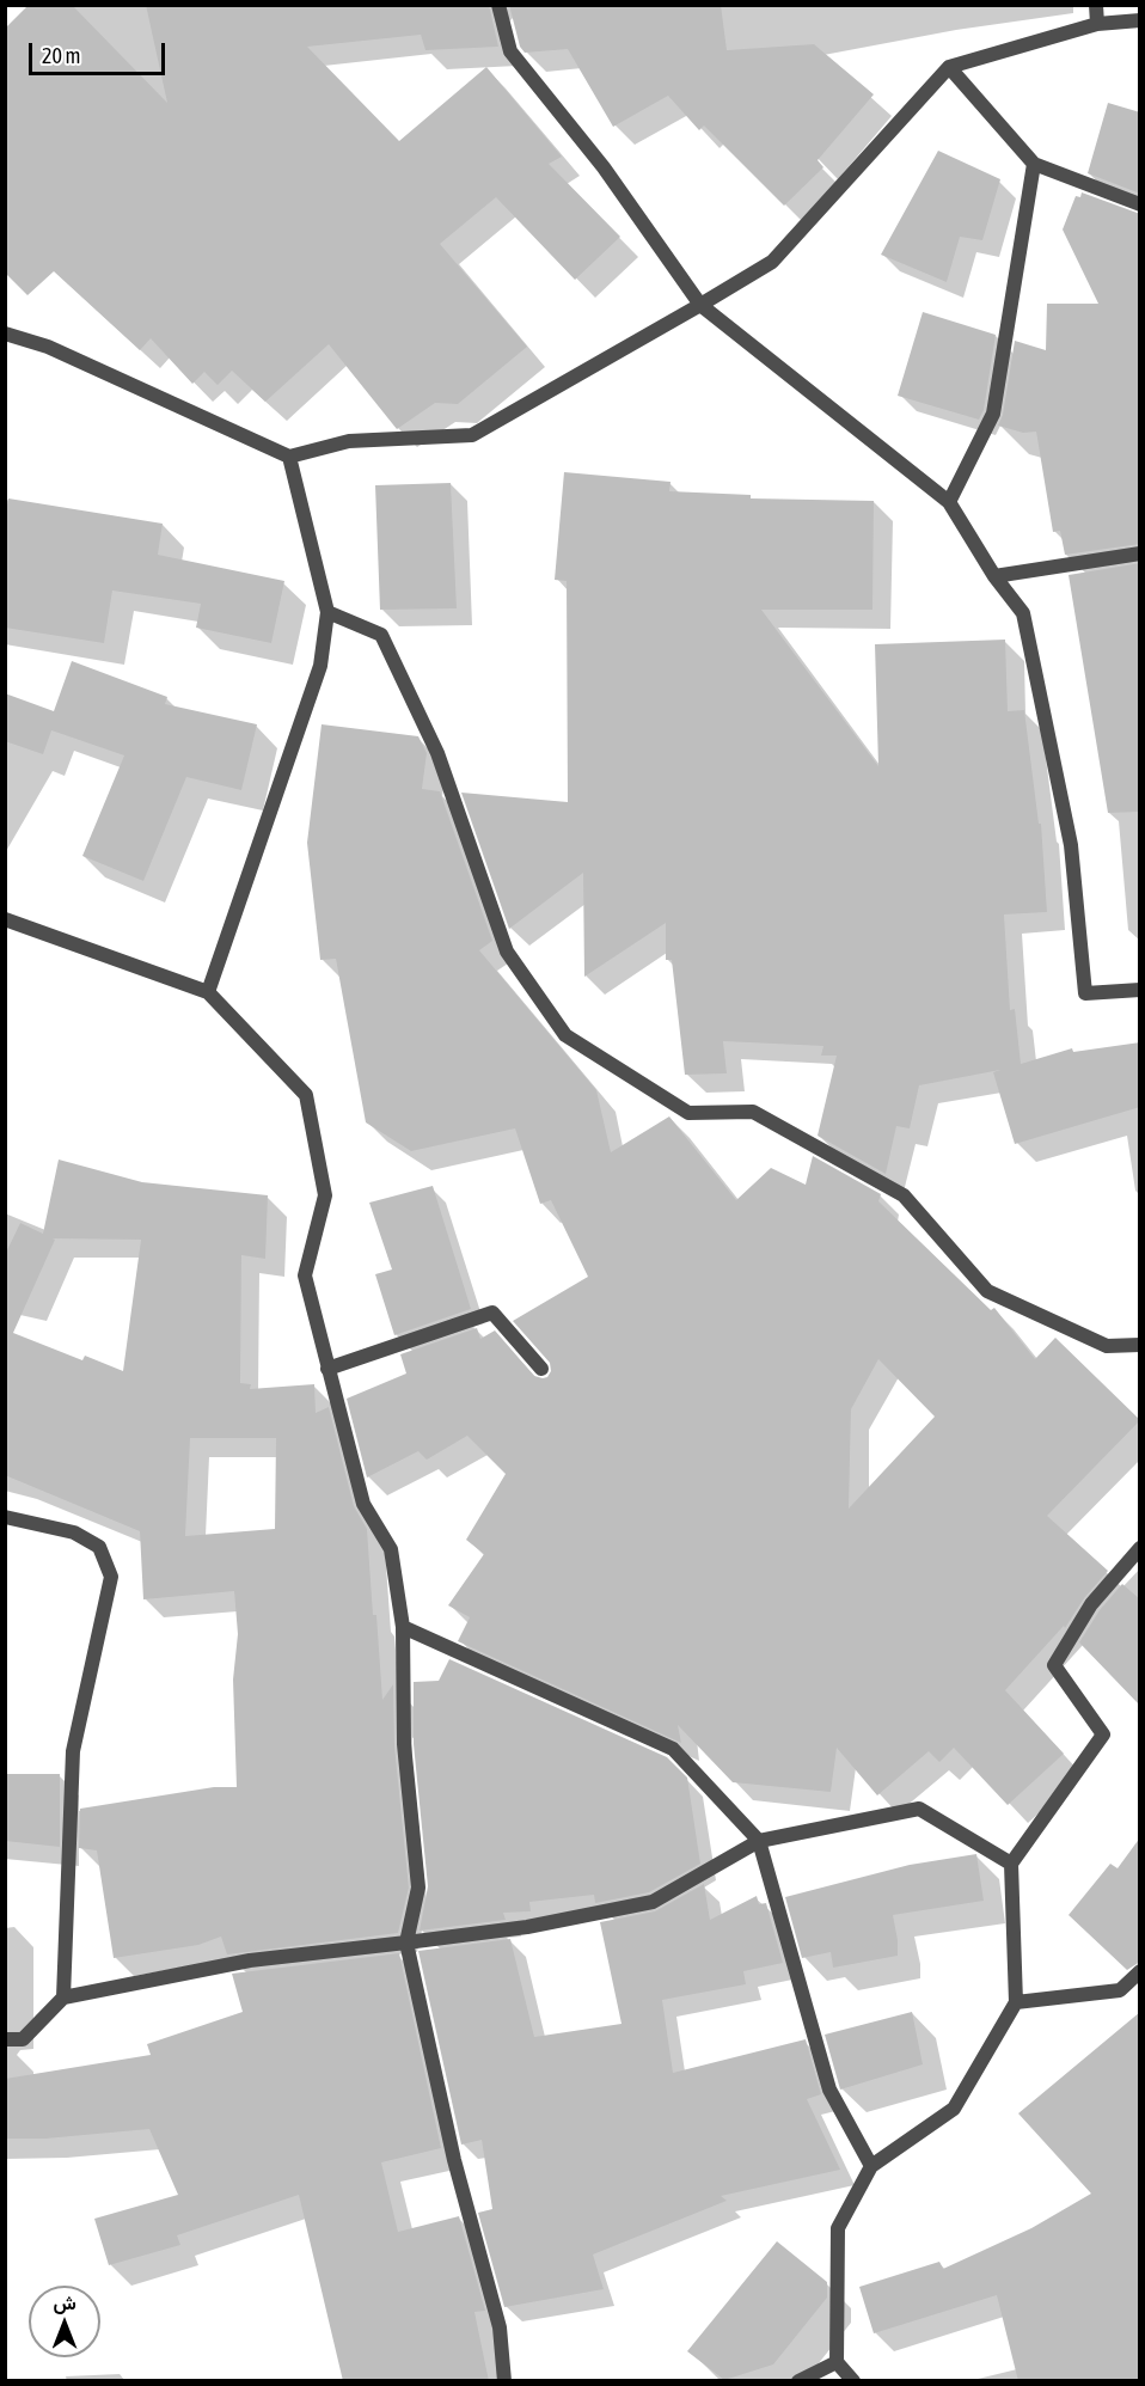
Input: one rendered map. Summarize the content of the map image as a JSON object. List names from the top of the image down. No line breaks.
{"scale_bar":"20 m","north":"top"}
